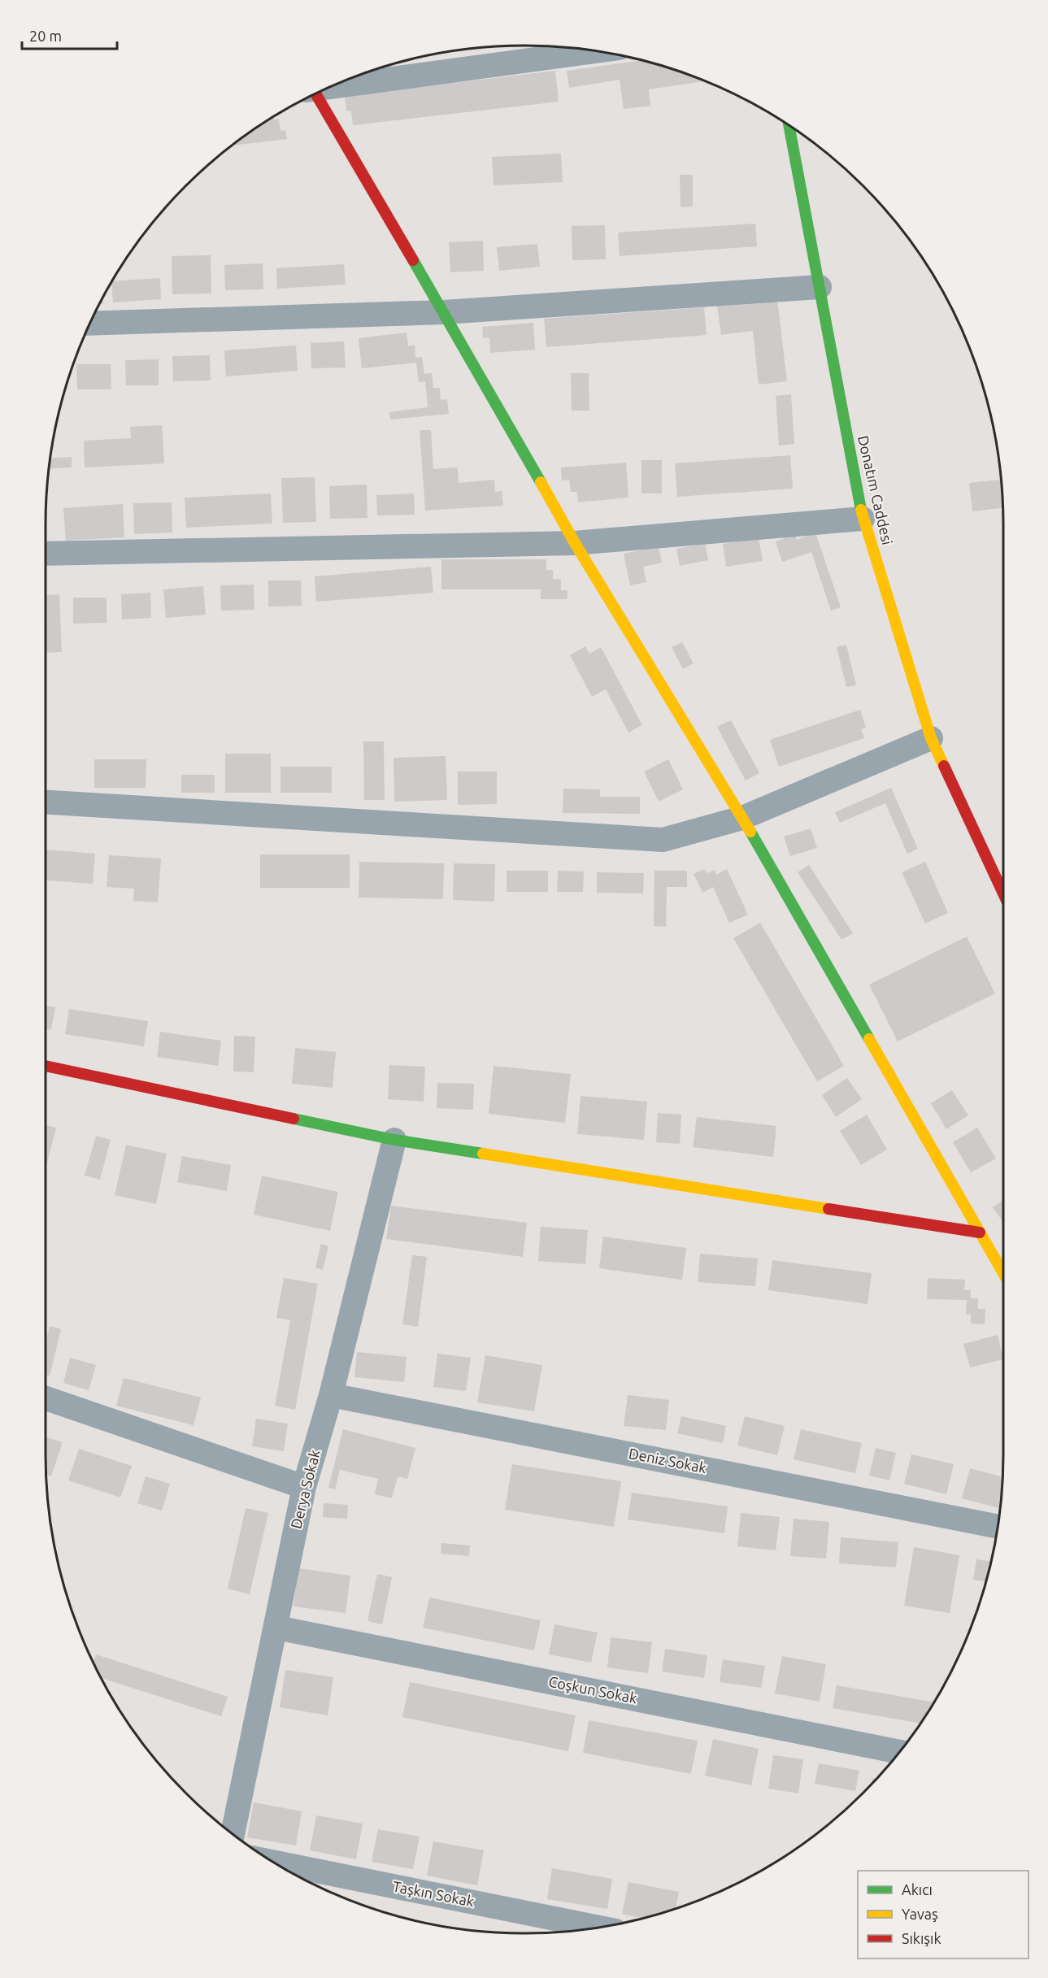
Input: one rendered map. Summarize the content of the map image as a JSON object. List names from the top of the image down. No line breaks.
{"streets":{"street":["Donatım Caddesi","Deniz Sokak","Derya Sokak","Coşkun Sokak","Taşkın Sokak"]},"crossings":[["Deniz Sokak","Derya Sokak"],["Derya Sokak","Coşkun Sokak"]],"legend":["Akıcı","Yavaş","Sıkışık"],"scale_bar":"20 m"}
